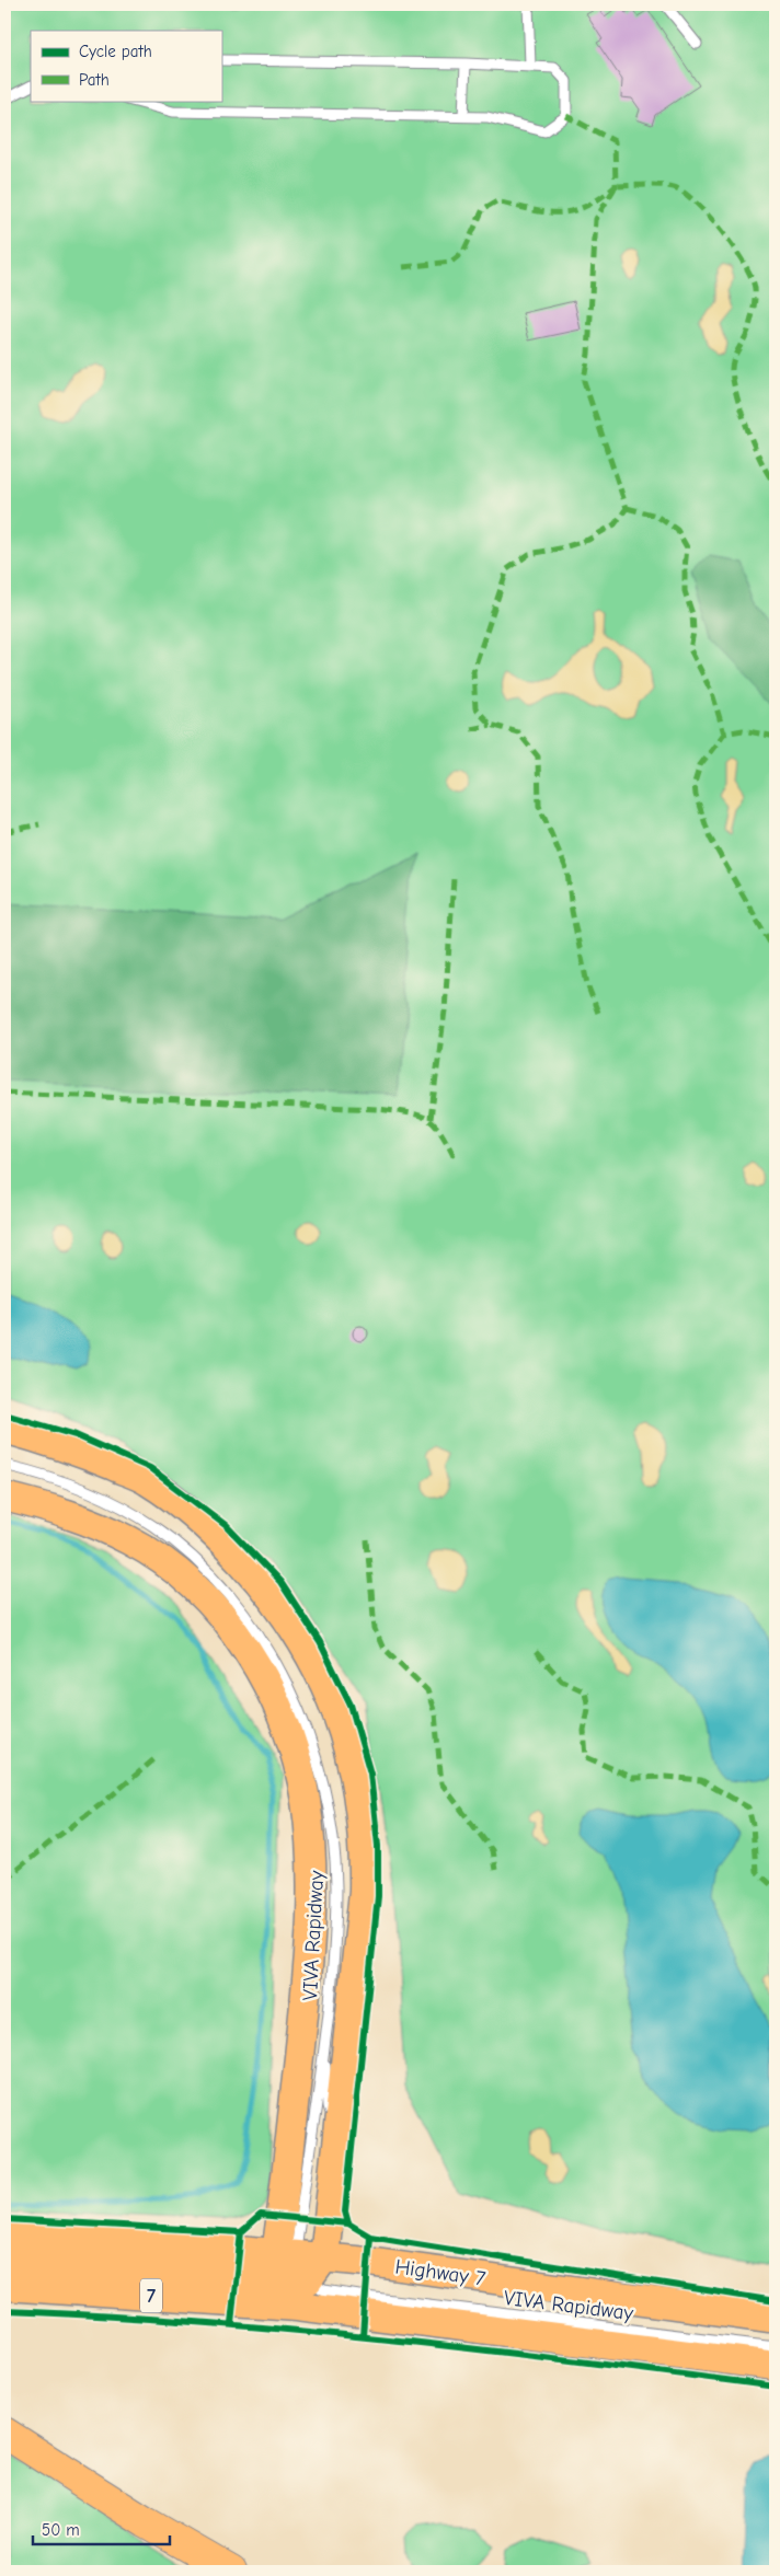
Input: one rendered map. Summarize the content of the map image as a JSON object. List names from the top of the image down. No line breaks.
{"streets":{"main road":["Highway 7","7"],"lane":["VIVA Rapidway"]},"crossings":[["VIVA Rapidway","Highway 7"]],"legend":["Cycle path","Path"],"scale_bar":"50 m"}
